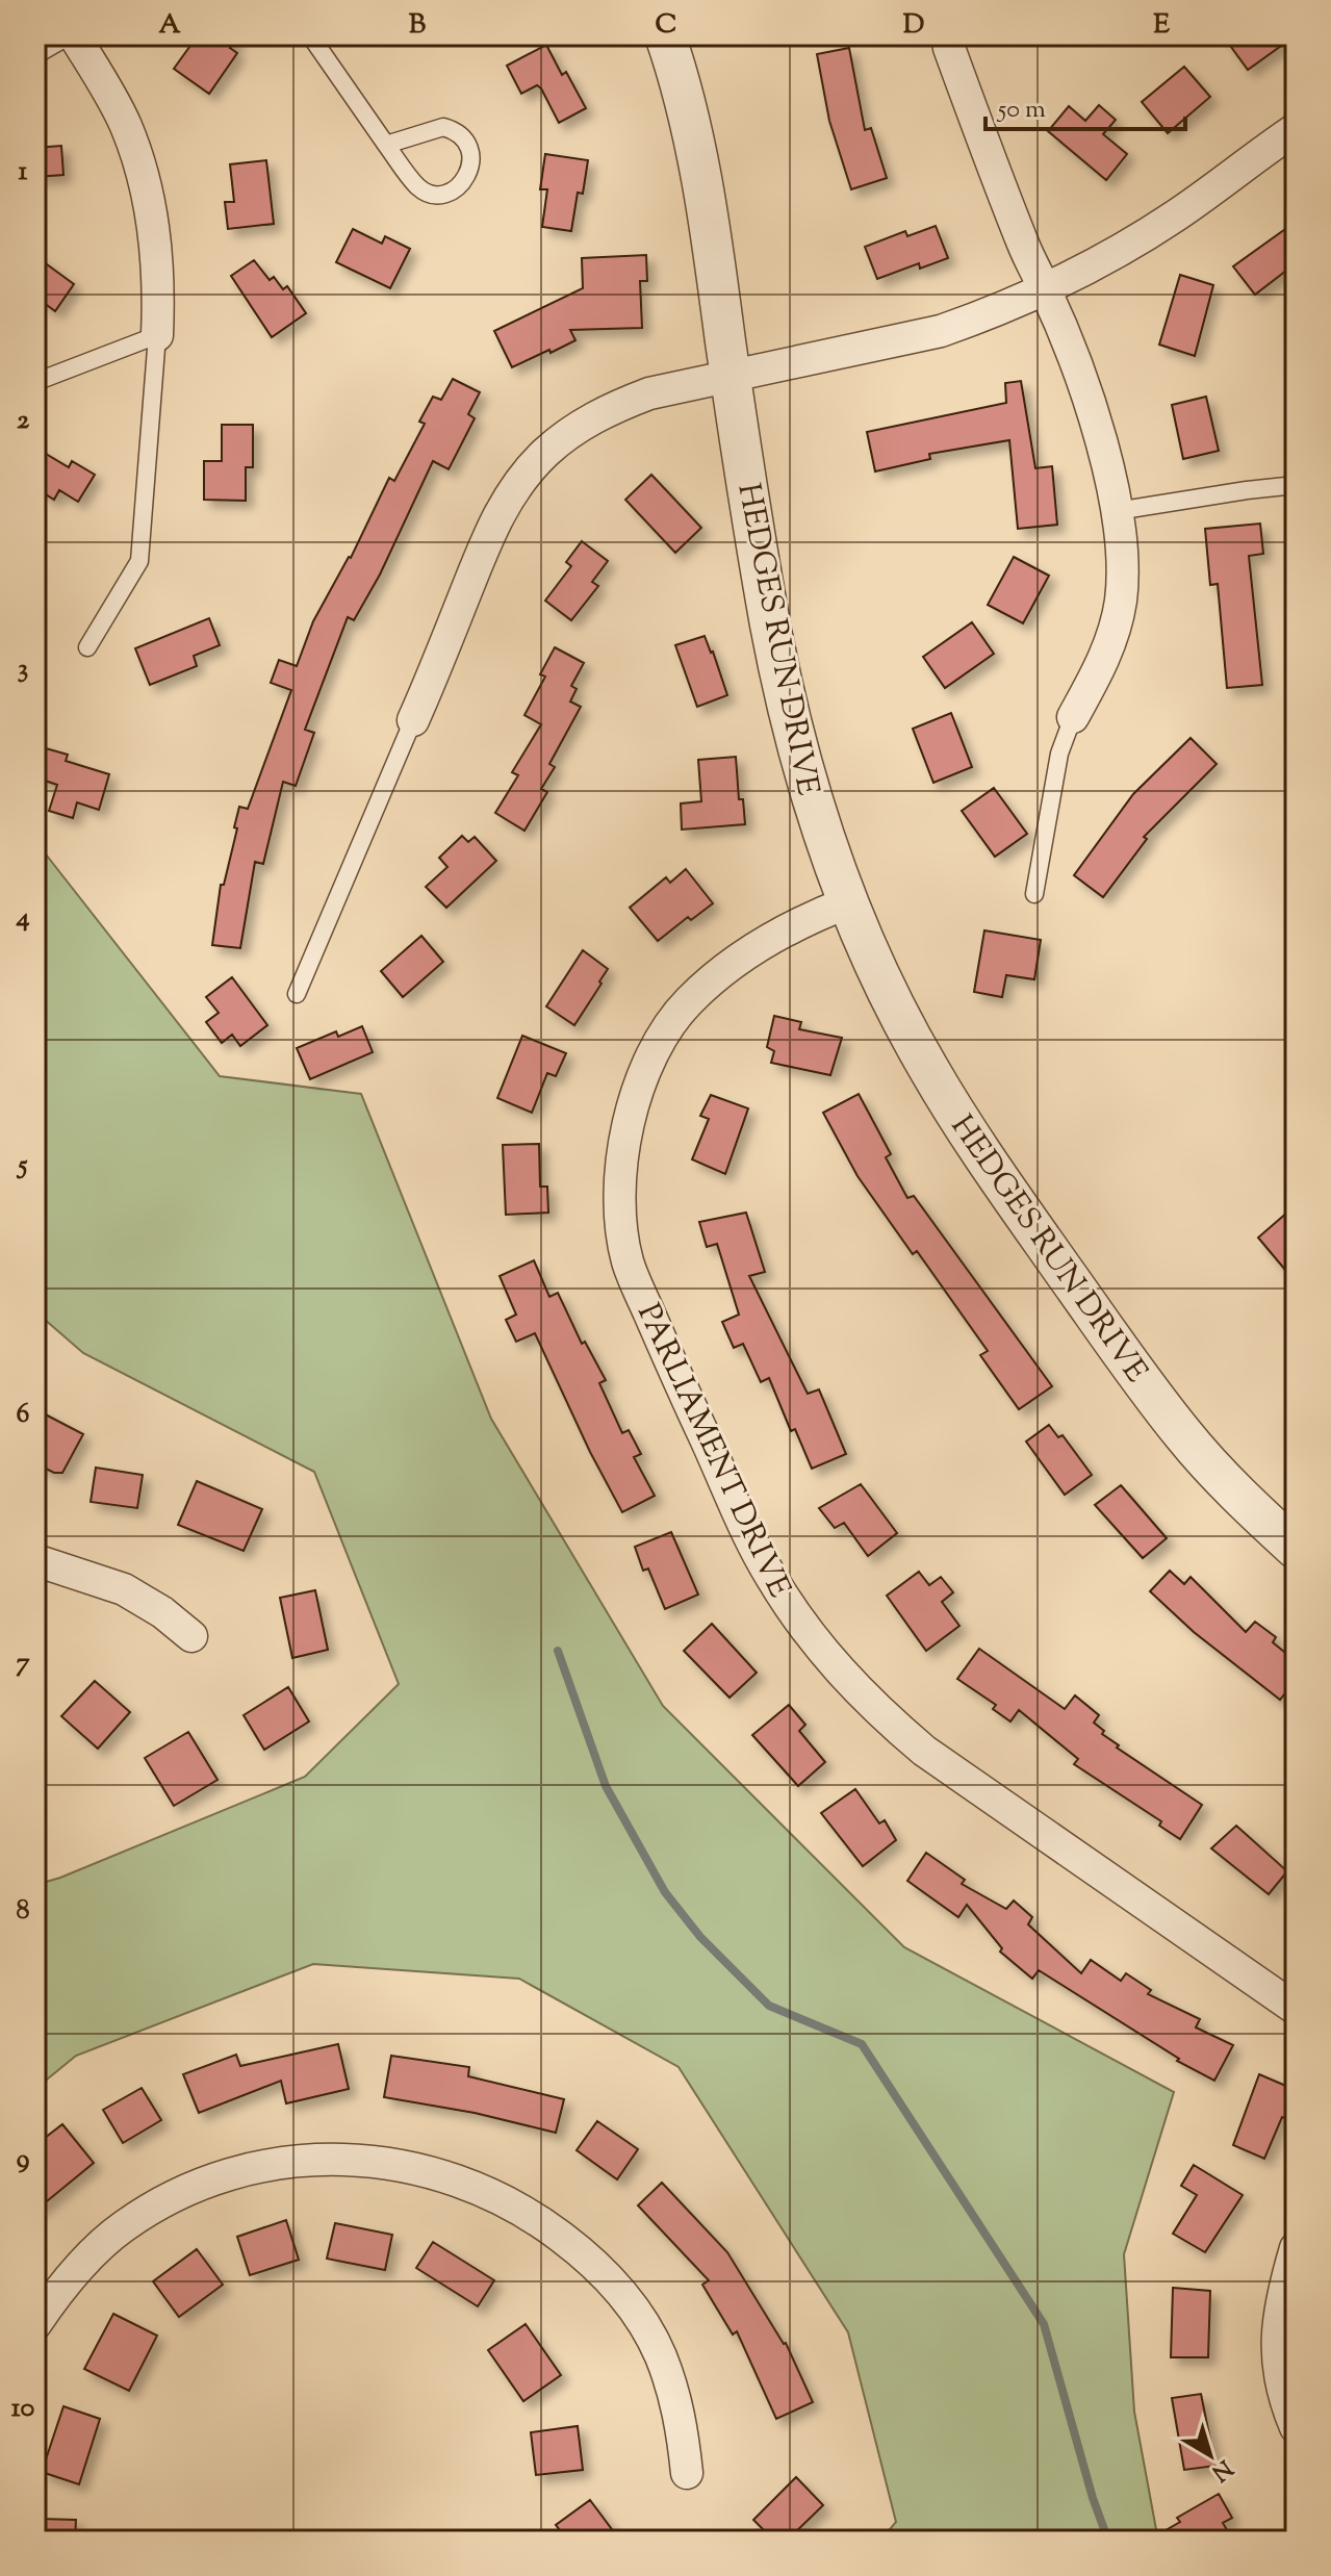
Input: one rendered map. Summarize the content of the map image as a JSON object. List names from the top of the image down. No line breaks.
{"streets":{"street":["HEDGES RUN DRIVE","PARLIAMENT DRIVE"]},"crossings":[["HEDGES RUN DRIVE","PARLIAMENT DRIVE"]],"scale_bar":"50 m","north":"bottom right","grid":{"columns":["A","B","C","D","E"],"rows":["1","2","3","4","5","6","7","8","9","10"]}}
